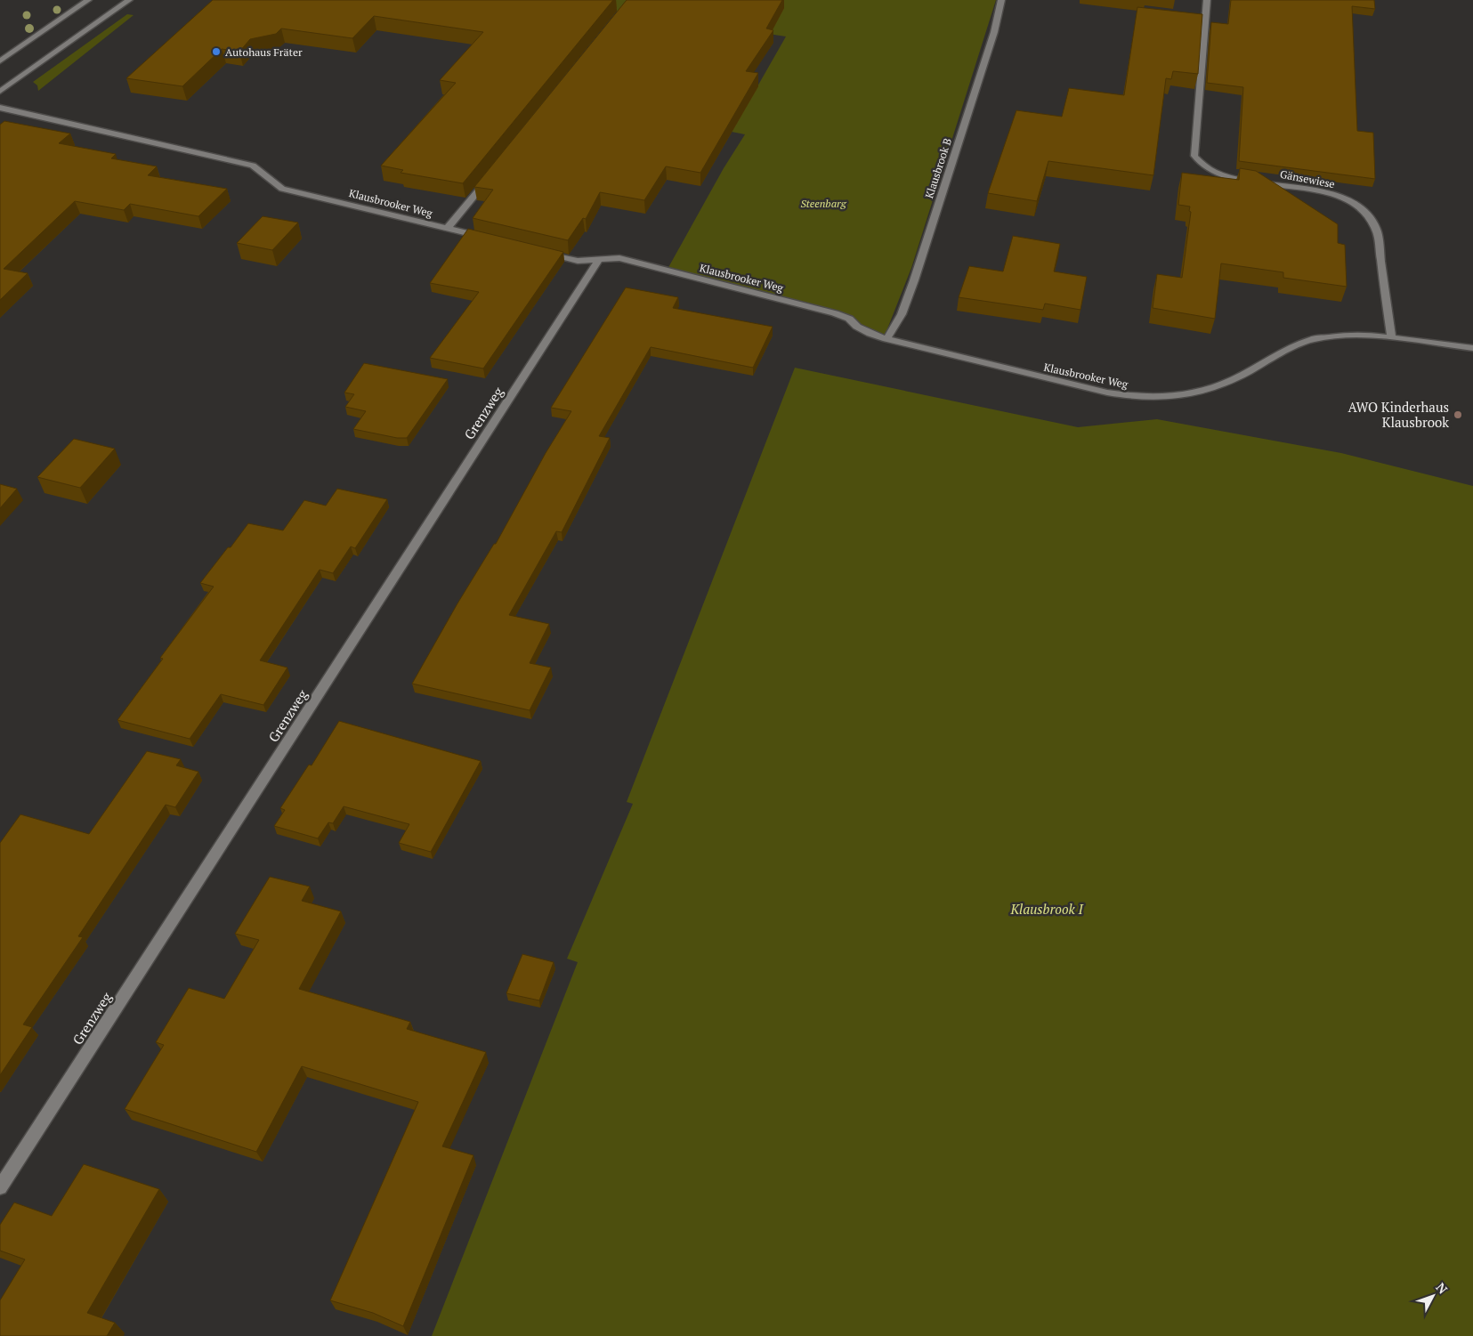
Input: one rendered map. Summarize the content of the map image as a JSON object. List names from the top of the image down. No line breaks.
{"streets":{"street":["Klausbrook B","Gänsewiese","Klausbrooker Weg","Grenzweg"]},"crossings":[["Klausbrook B","Klausbrooker Weg"],["Gänsewiese","Klausbrooker Weg"],["Klausbrooker Weg","Grenzweg"]],"parks":["Steenbarg","Klausbrook I"],"places":["Autohaus Fräter","AWO Kinderhaus Klausbrook"],"north":"top right"}
